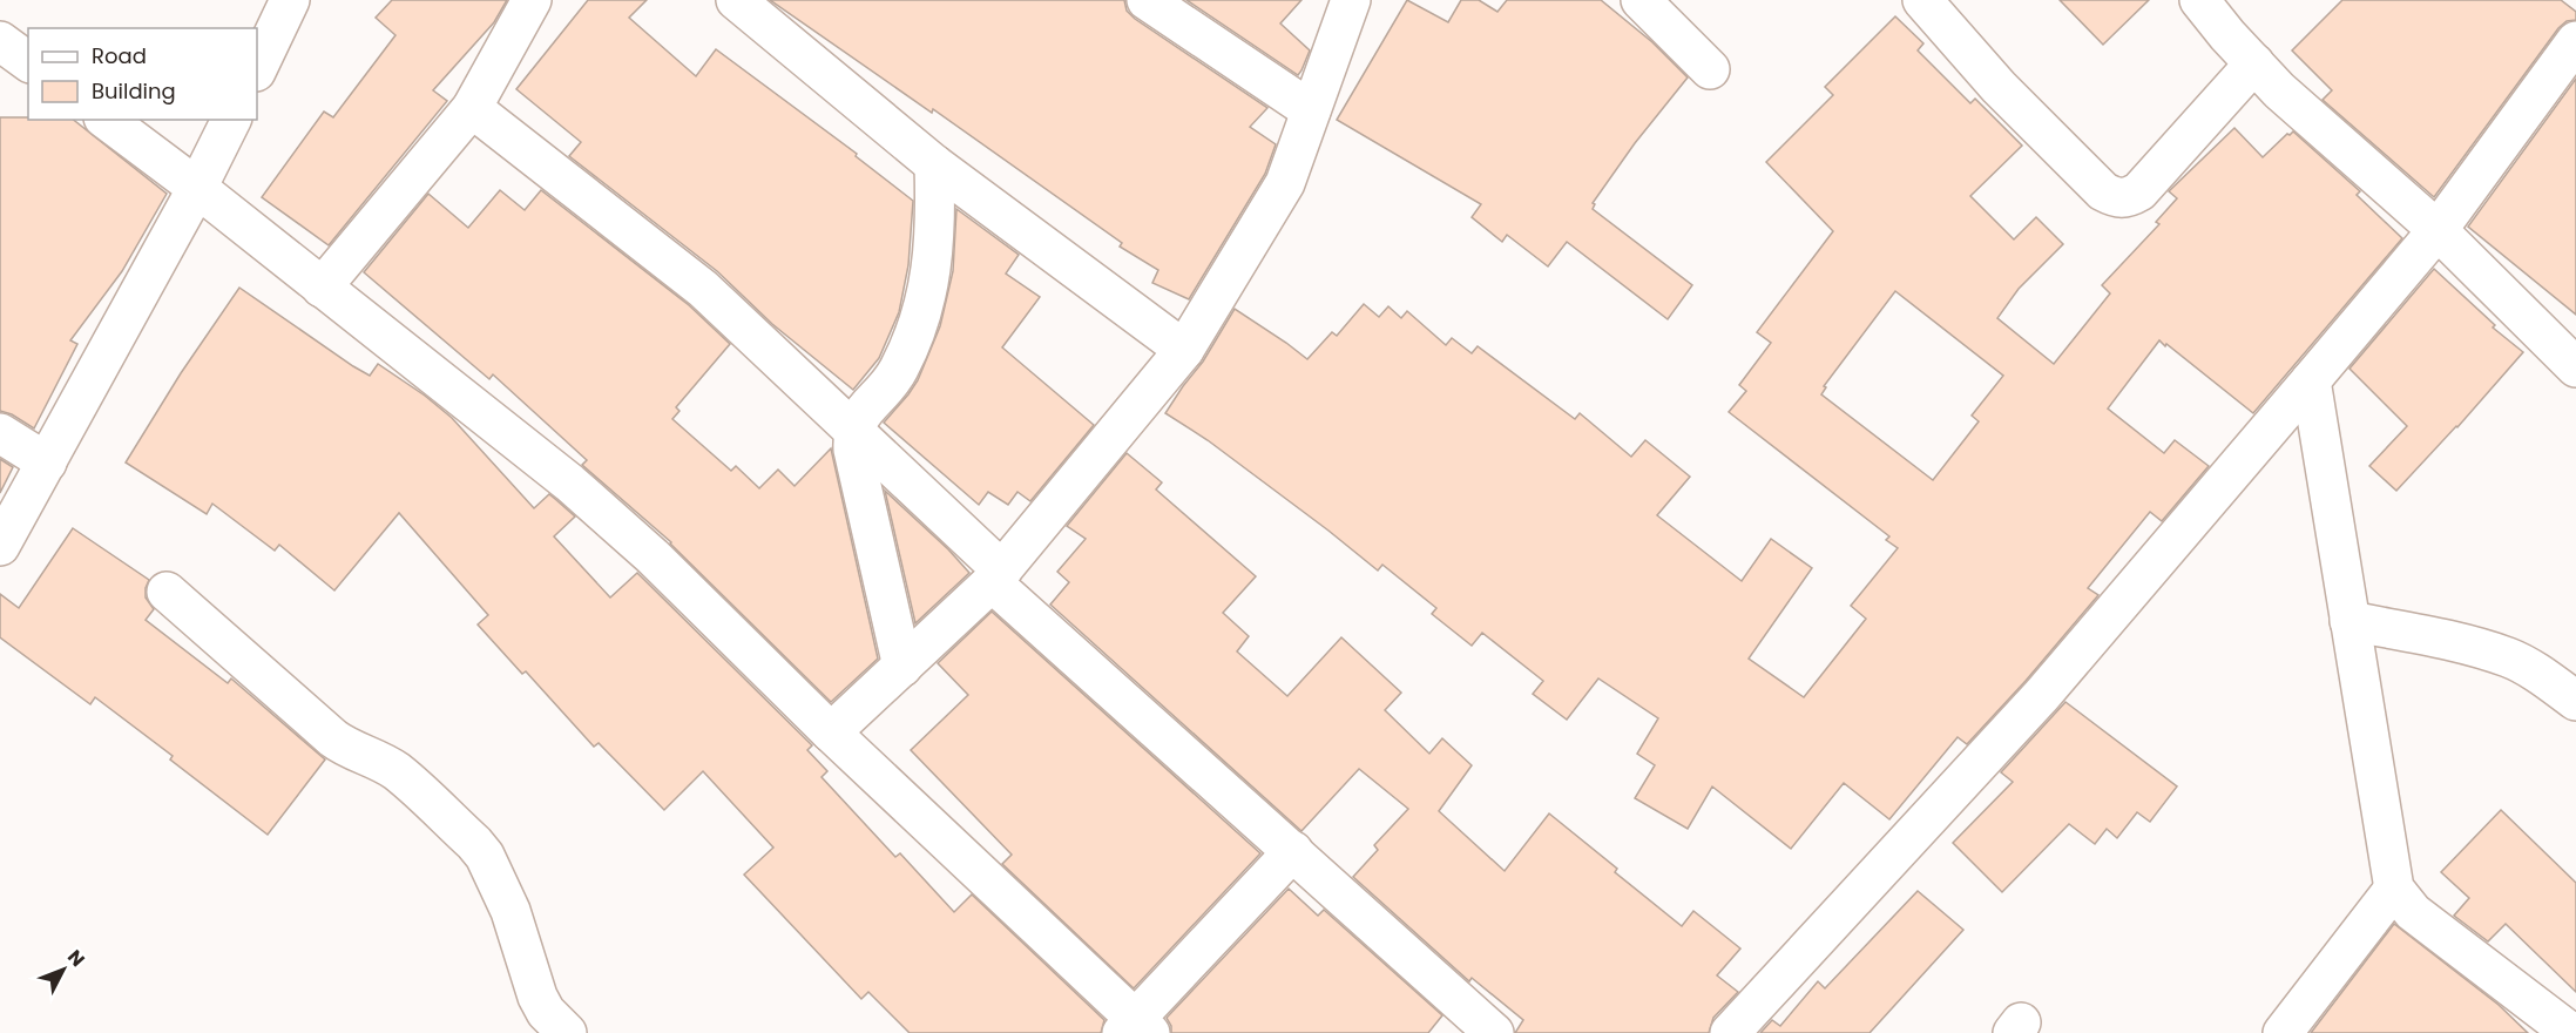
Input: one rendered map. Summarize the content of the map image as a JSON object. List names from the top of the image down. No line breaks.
{"legend":["Road","Building"],"north":"top right"}
